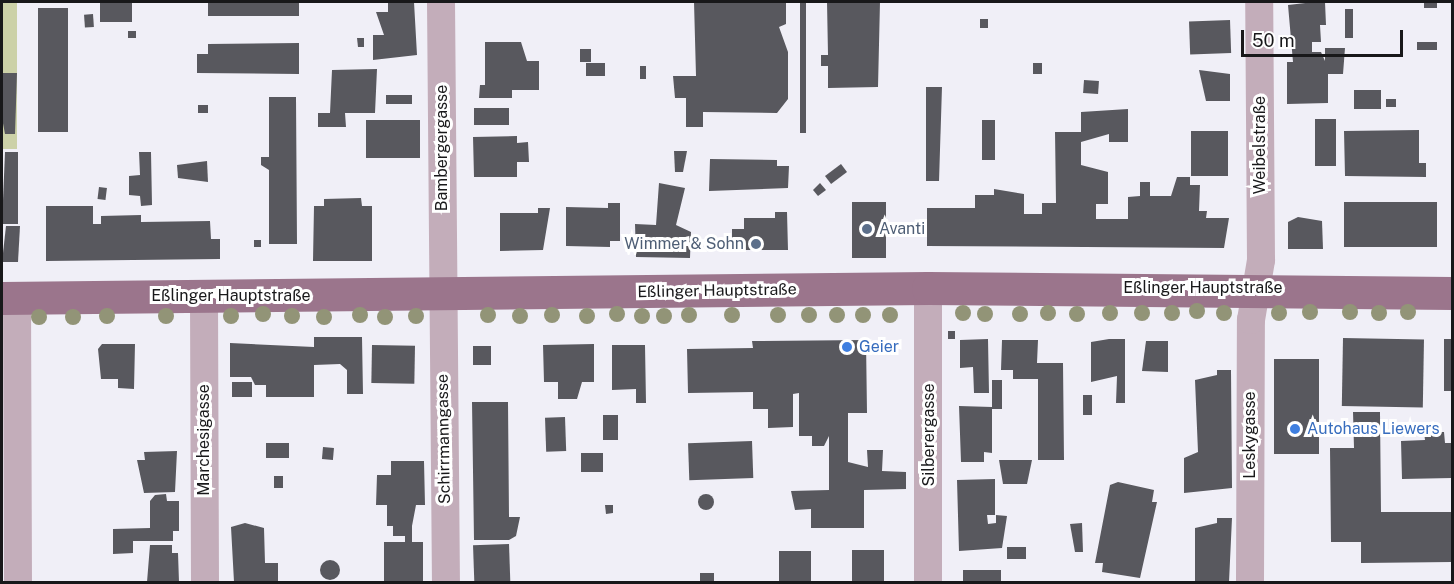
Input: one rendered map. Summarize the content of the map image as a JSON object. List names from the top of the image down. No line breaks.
{"streets":{"main road":["Eßlinger Hauptstraße"],"street":["Weibelstraße","Bambergergasse","Silberergasse","Leskygasse","Schirrmanngasse","Marchesigasse"]},"crossings":[["Weibelstraße","Eßlinger Hauptstraße"],["Weibelstraße","Leskygasse"],["Bambergergasse","Eßlinger Hauptstraße"],["Bambergergasse","Schirrmanngasse"],["Eßlinger Hauptstraße","Silberergasse"],["Eßlinger Hauptstraße","Leskygasse"],["Eßlinger Hauptstraße","Schirrmanngasse"],["Eßlinger Hauptstraße","Marchesigasse"]],"places":["Avanti","Wimmer & Sohn","Geier","Autohaus Liewers"],"scale_bar":"50 m"}
